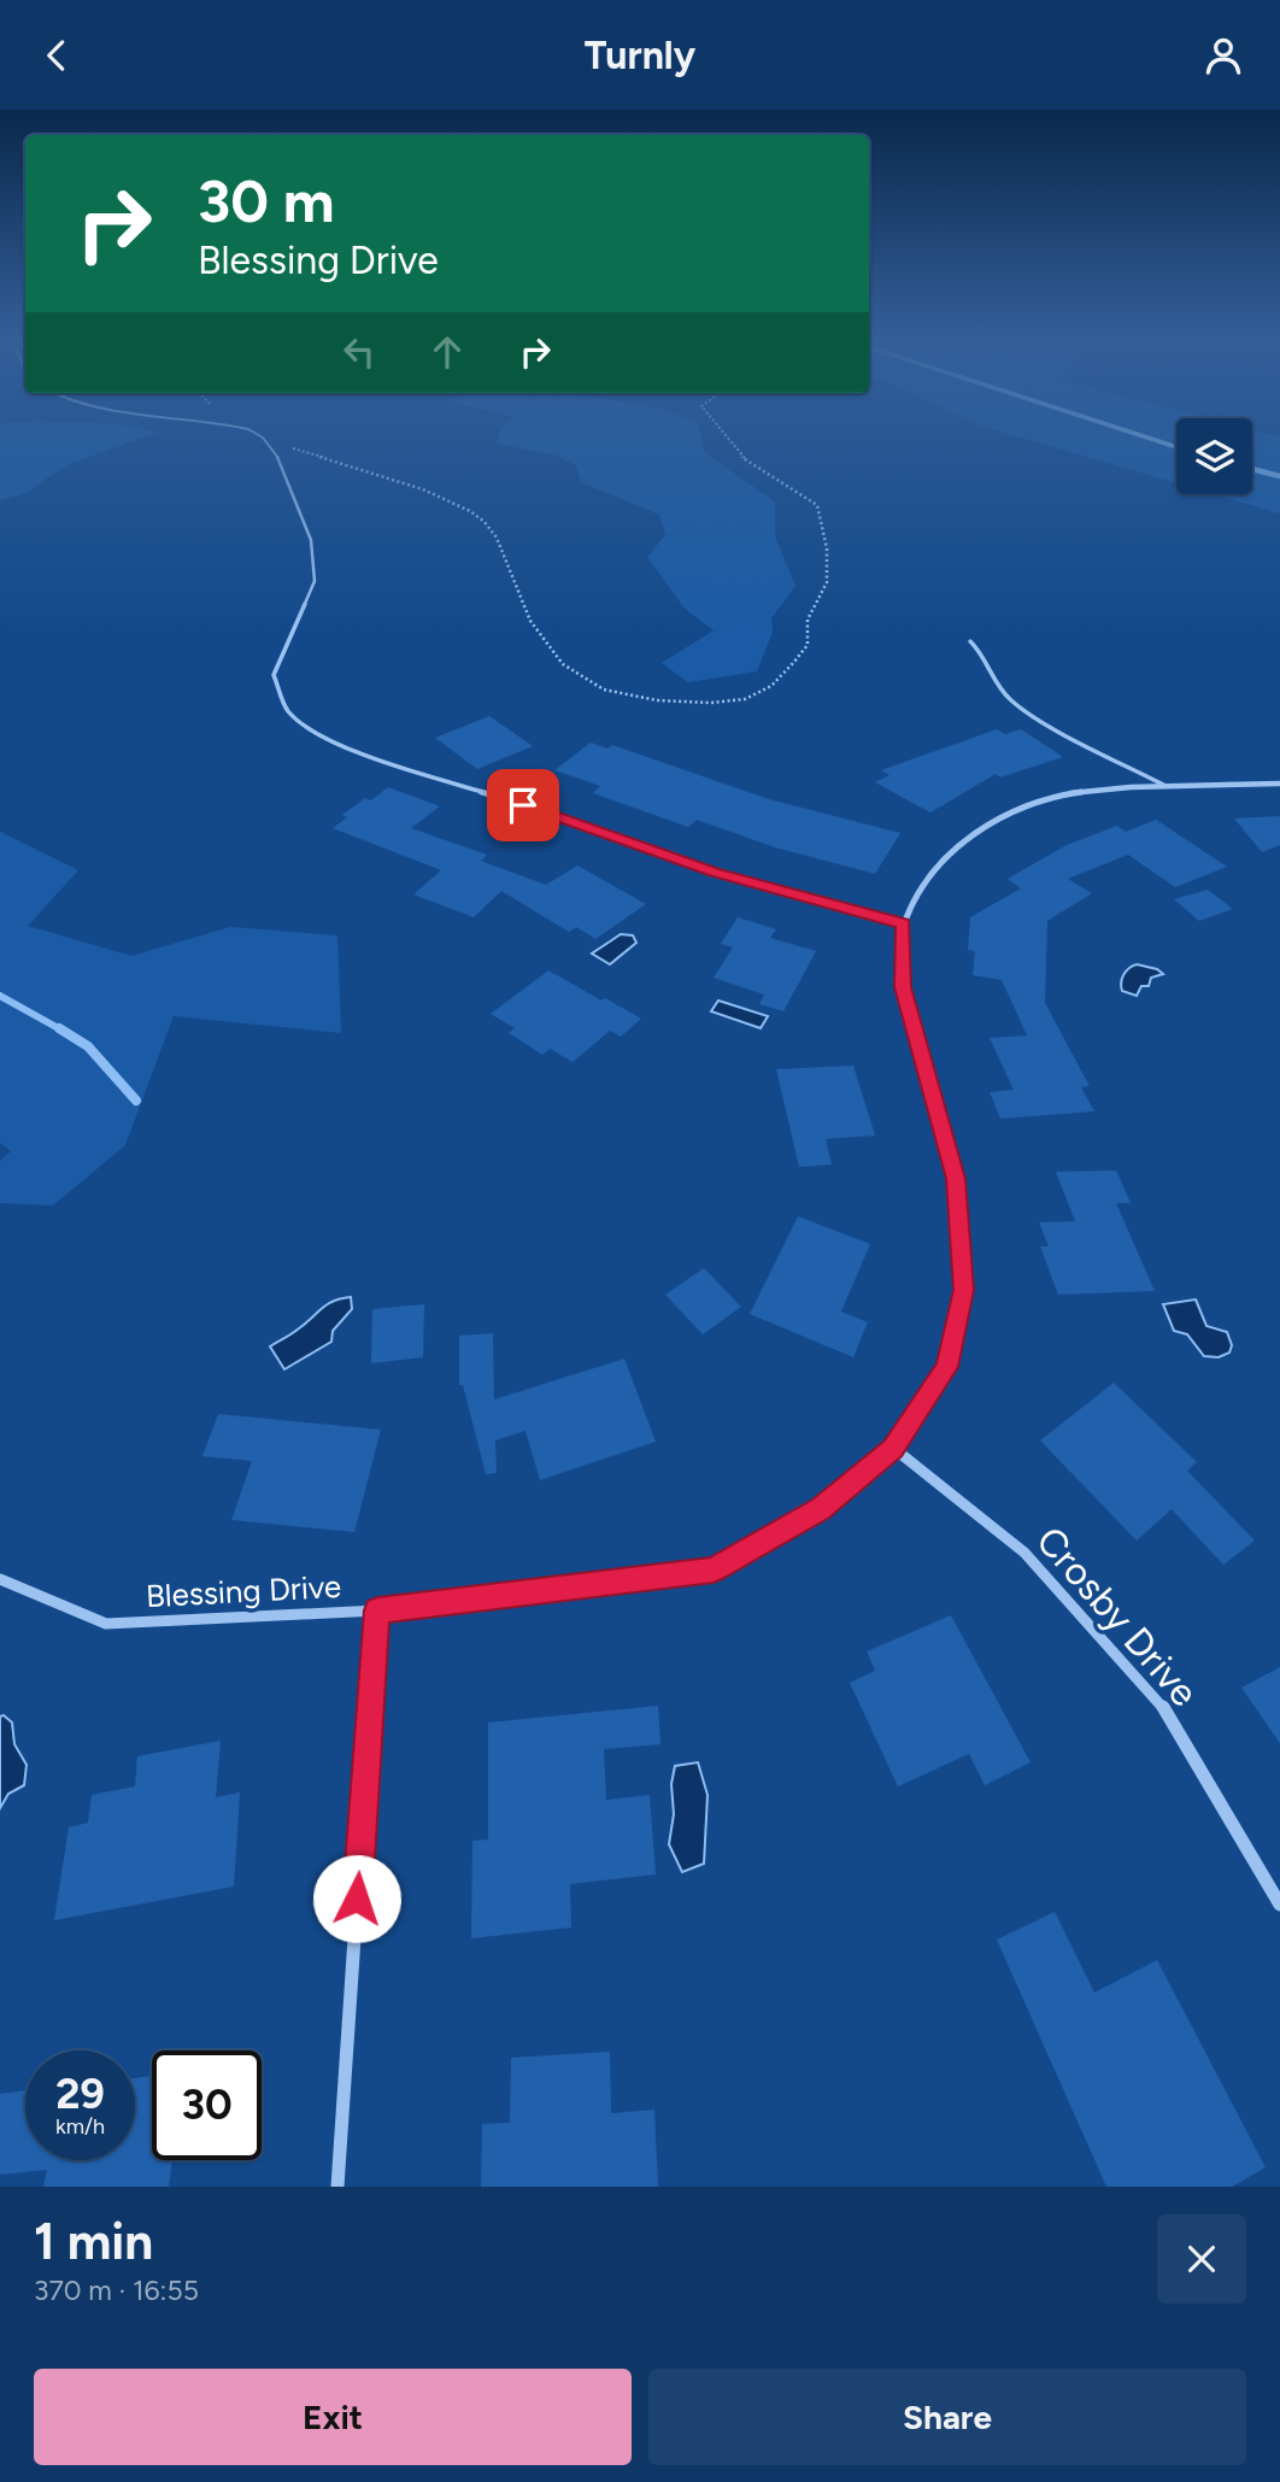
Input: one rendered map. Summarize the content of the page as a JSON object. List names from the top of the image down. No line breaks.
{"streets":{"street":["Blessing Drive","Crosby Drive"]},"crossings":[["Blessing Drive","Crosby Drive"]],"page":{"header":"Turnly","turn":["30 m","Blessing Drive"],"speed":"29 km/h","limit":"30","heading":["1 min","370 m · 16:55"],"buttons":["Exit","Share"]}}
